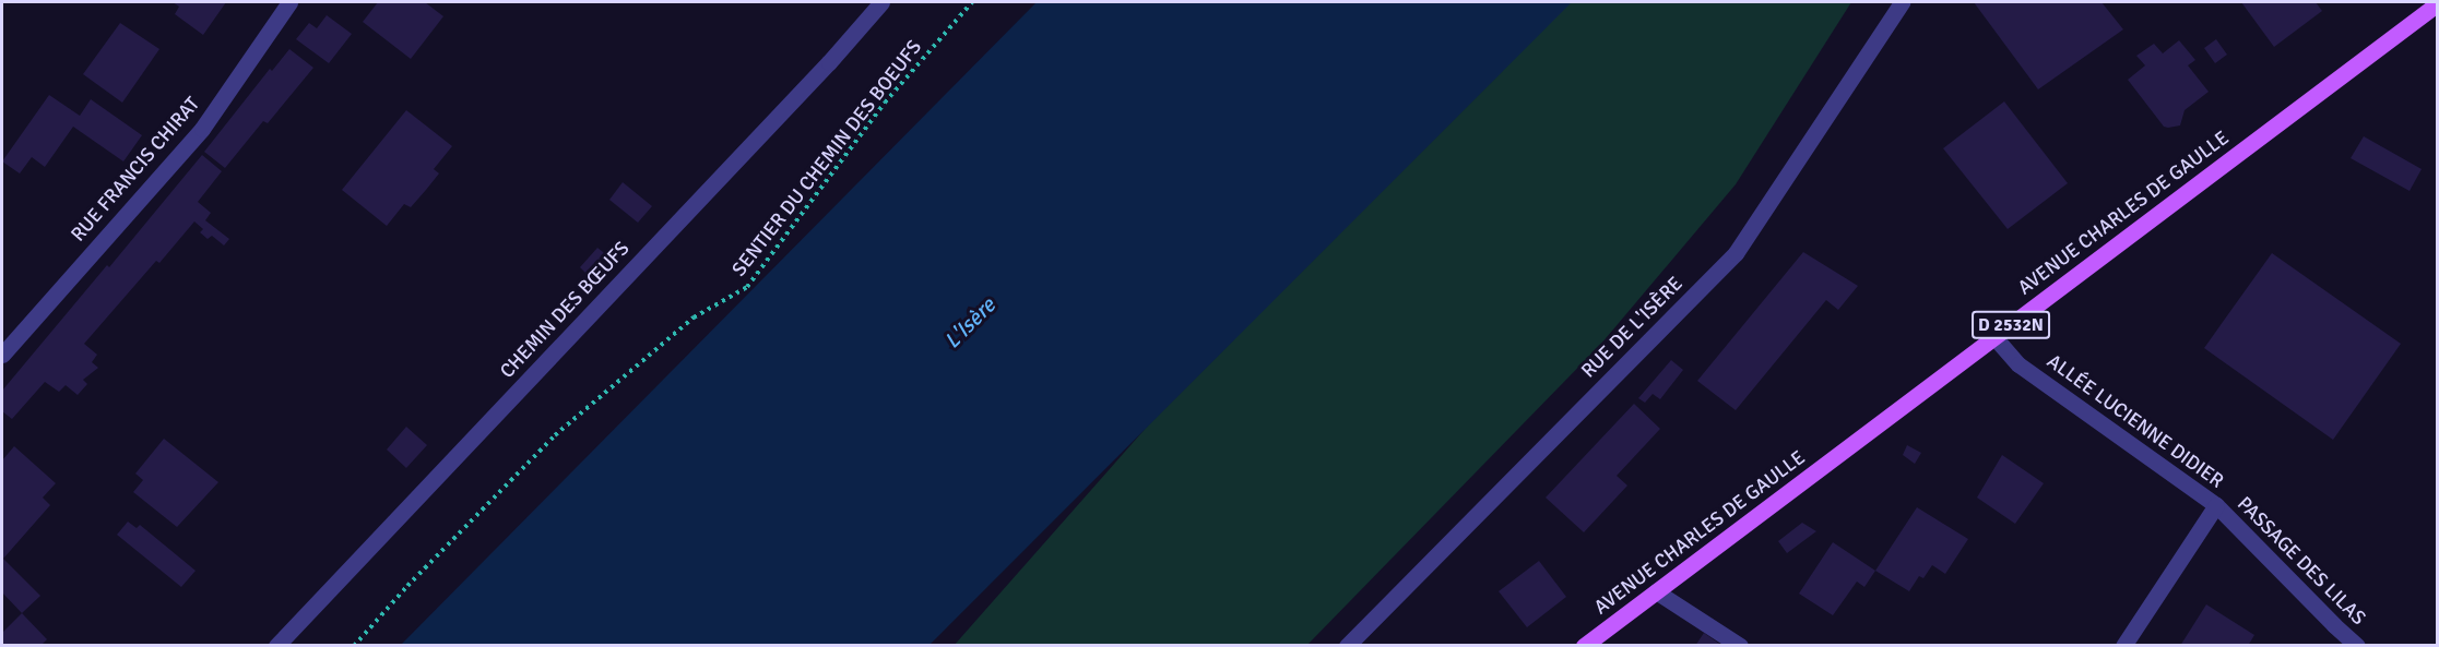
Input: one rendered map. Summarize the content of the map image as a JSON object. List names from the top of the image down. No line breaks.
{"streets":{"main road":["AVENUE CHARLES DE GAULLE","D 2532N"],"street":["RUE FRANCIS CHIRAT","CHEMIN DES BŒUFS","RUE DE L'ISÈRE","ALLÉE LUCIENNE DIDIER","PASSAGE DES LILAS"],"path":["SENTIER DU CHEMIN DES BOEUFS"]},"crossings":[["AVENUE CHARLES DE GAULLE","ALLÉE LUCIENNE DIDIER"],["ALLÉE LUCIENNE DIDIER","PASSAGE DES LILAS"]],"water":["L'Isère"]}
